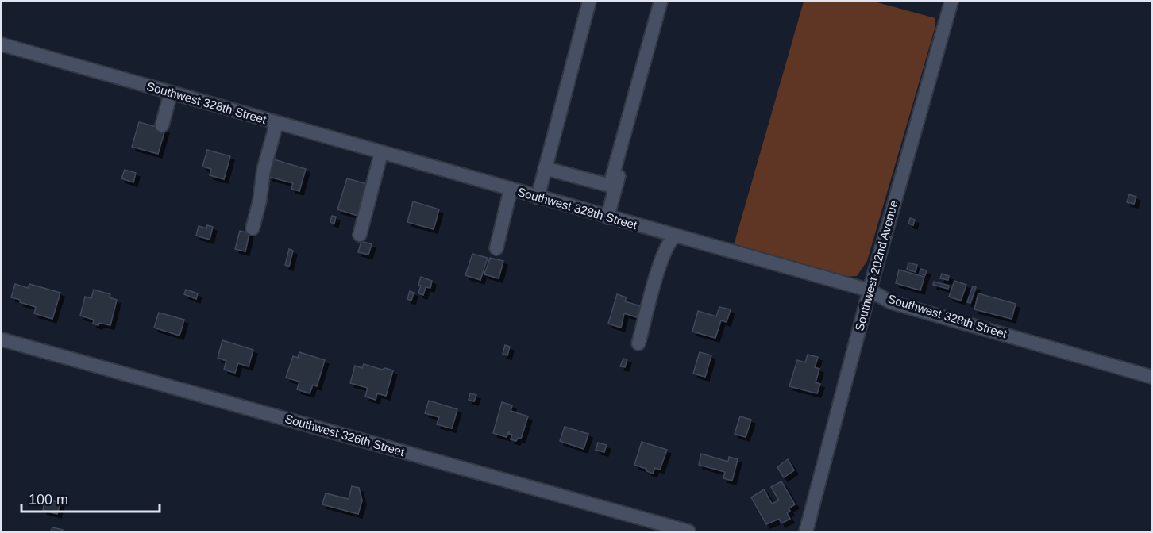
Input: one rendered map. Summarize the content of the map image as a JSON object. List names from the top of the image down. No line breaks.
{"streets":{"street":["Southwest 328th Street","Southwest 202nd Avenue","Southwest 326th Street"]},"crossings":[["Southwest 328th Street","Southwest 202nd Avenue"]],"scale_bar":"100 m"}
